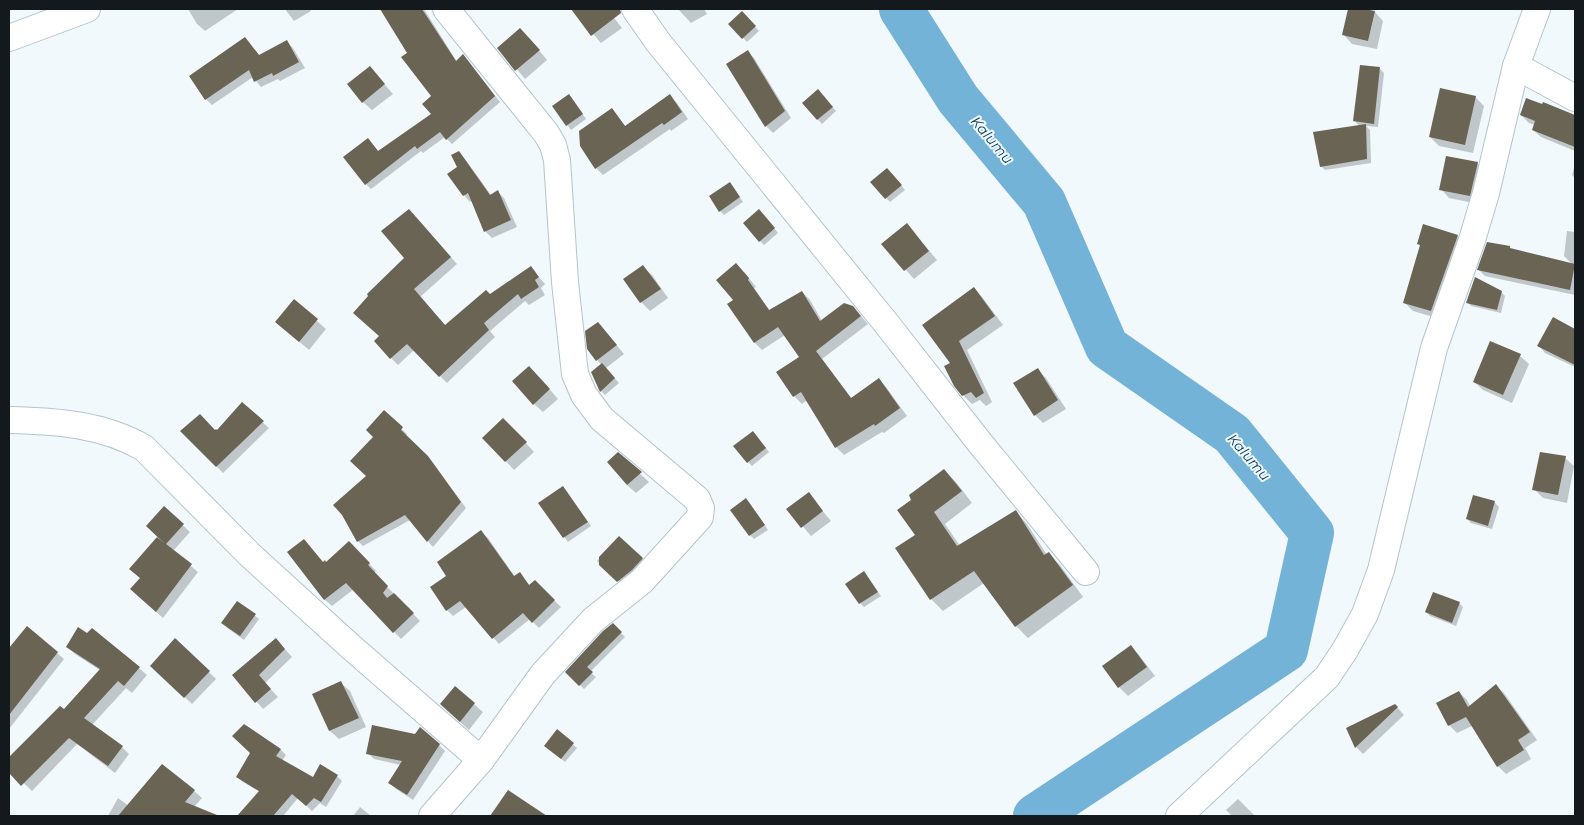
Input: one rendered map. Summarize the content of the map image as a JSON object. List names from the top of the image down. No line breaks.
{"water":["Kalumu"]}
